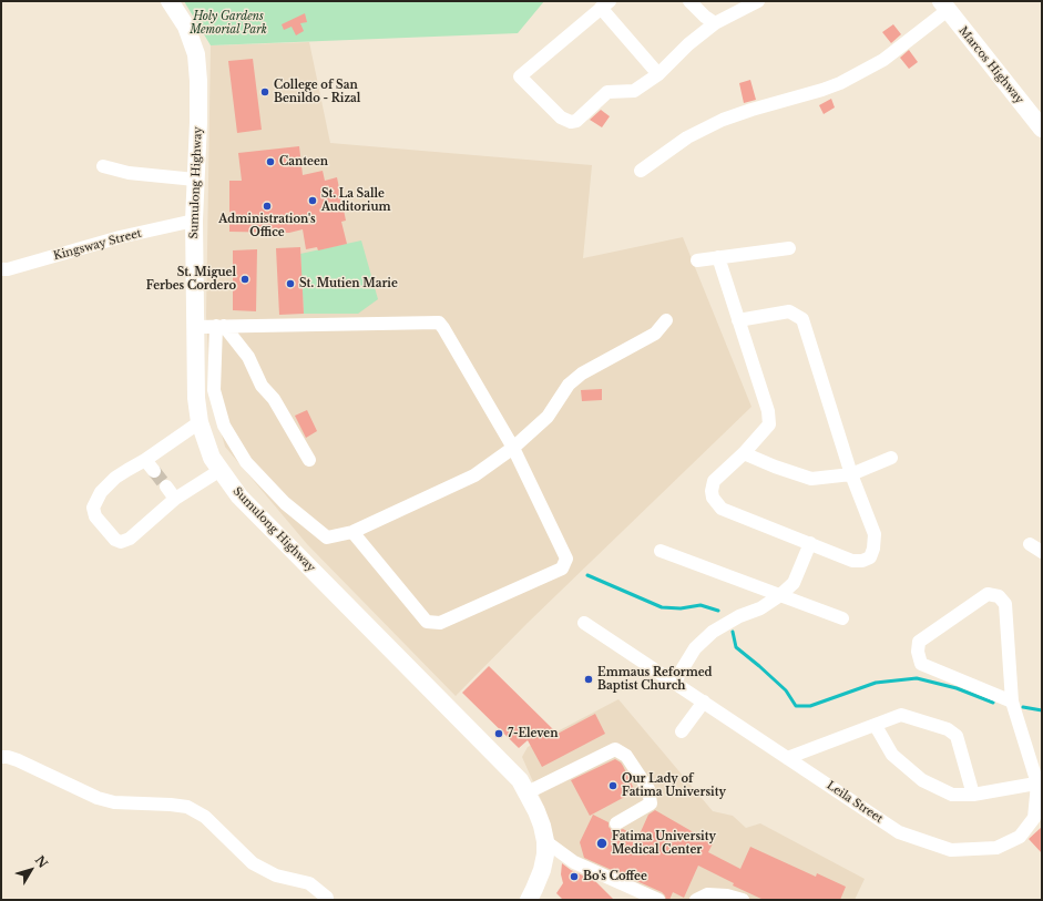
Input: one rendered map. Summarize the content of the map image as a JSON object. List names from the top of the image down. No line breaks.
{"streets":{"main road":["Marcos Highway","Sumulong Highway"],"street":["Kingsway Street","Leila Street"]},"crossings":[["Sumulong Highway","Kingsway Street"]],"parks":["Holy Gardens Memorial Park"],"places":["College of San Benildo - Rizal","Canteen","St. La Salle Auditorium","Administration's Office","St. Miguel Ferbes Cordero","St. Mutien Marie","Emmaus Reformed Baptist Church","7-Eleven","Our Lady of Fatima University","Fatima University Medical Center","Bo's Coffee"],"north":"top right"}
